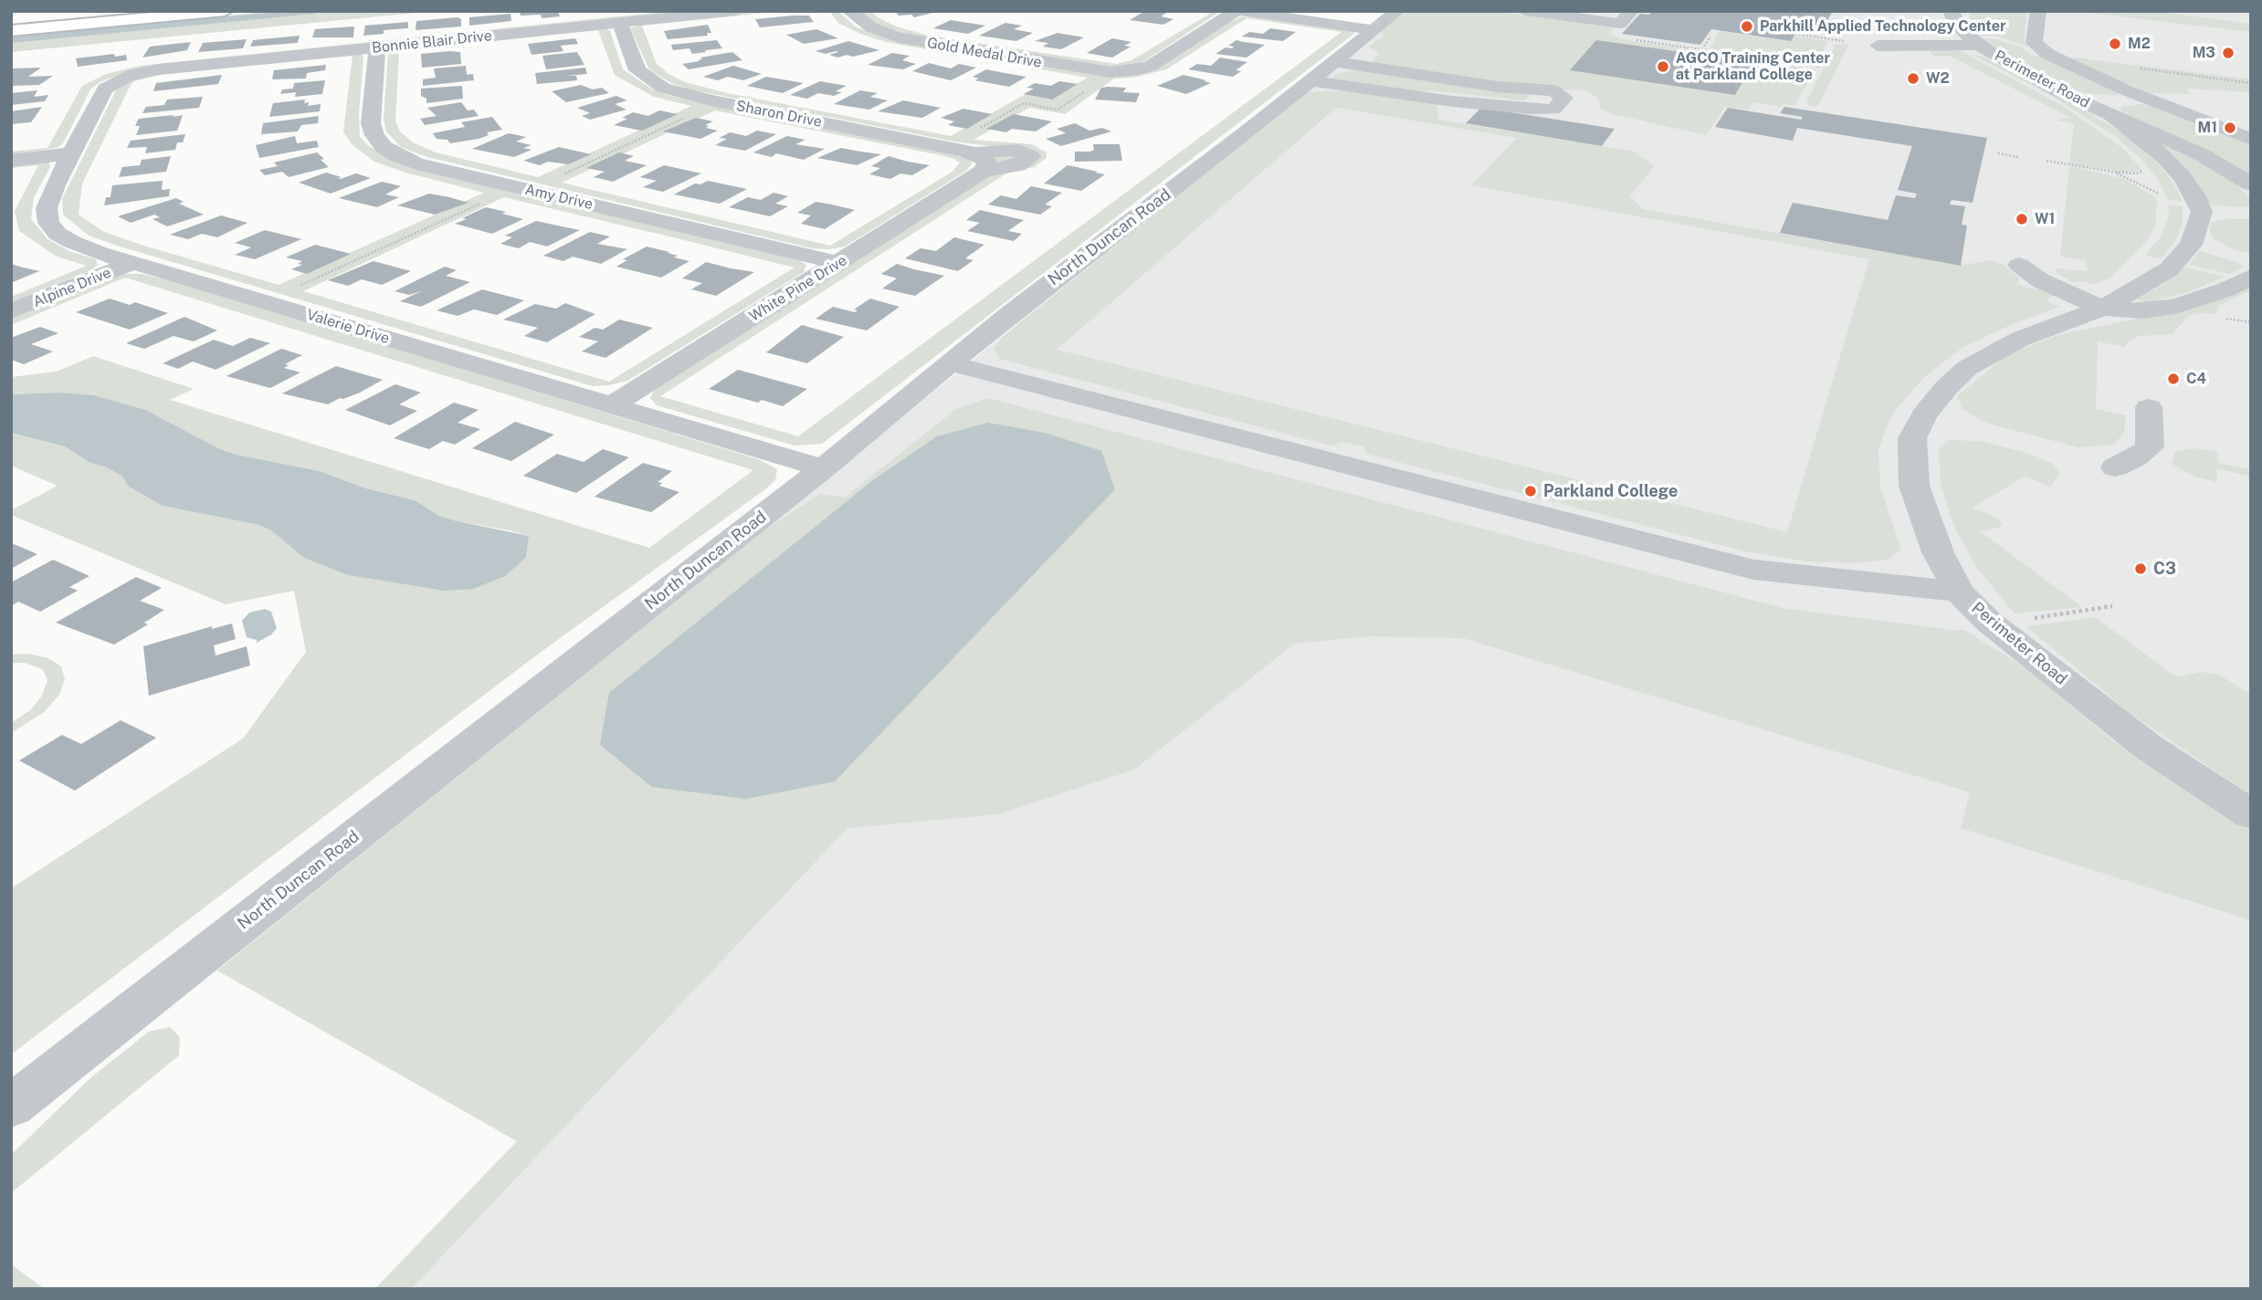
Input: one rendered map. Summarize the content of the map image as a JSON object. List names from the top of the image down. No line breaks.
{"streets":{"street":["Bonnie Blair Drive","Gold Medal Drive","Perimeter Road","Sharon Drive","Amy Drive","North Duncan Road","Alpine Drive","White Pine Drive","Valerie Drive"]},"crossings":[["Bonnie Blair Drive","Sharon Drive"],["Bonnie Blair Drive","Amy Drive"],["Bonnie Blair Drive","Valerie Drive"],["Sharon Drive","White Pine Drive"],["Amy Drive","White Pine Drive"],["North Duncan Road","Valerie Drive"],["Alpine Drive","Valerie Drive"],["White Pine Drive","Valerie Drive"]],"places":["Parkhill Applied Technology Center","M2","M3","AGCO Training Center at Parkland College","W2","M1","W1","C4","Parkland College","C3"]}
